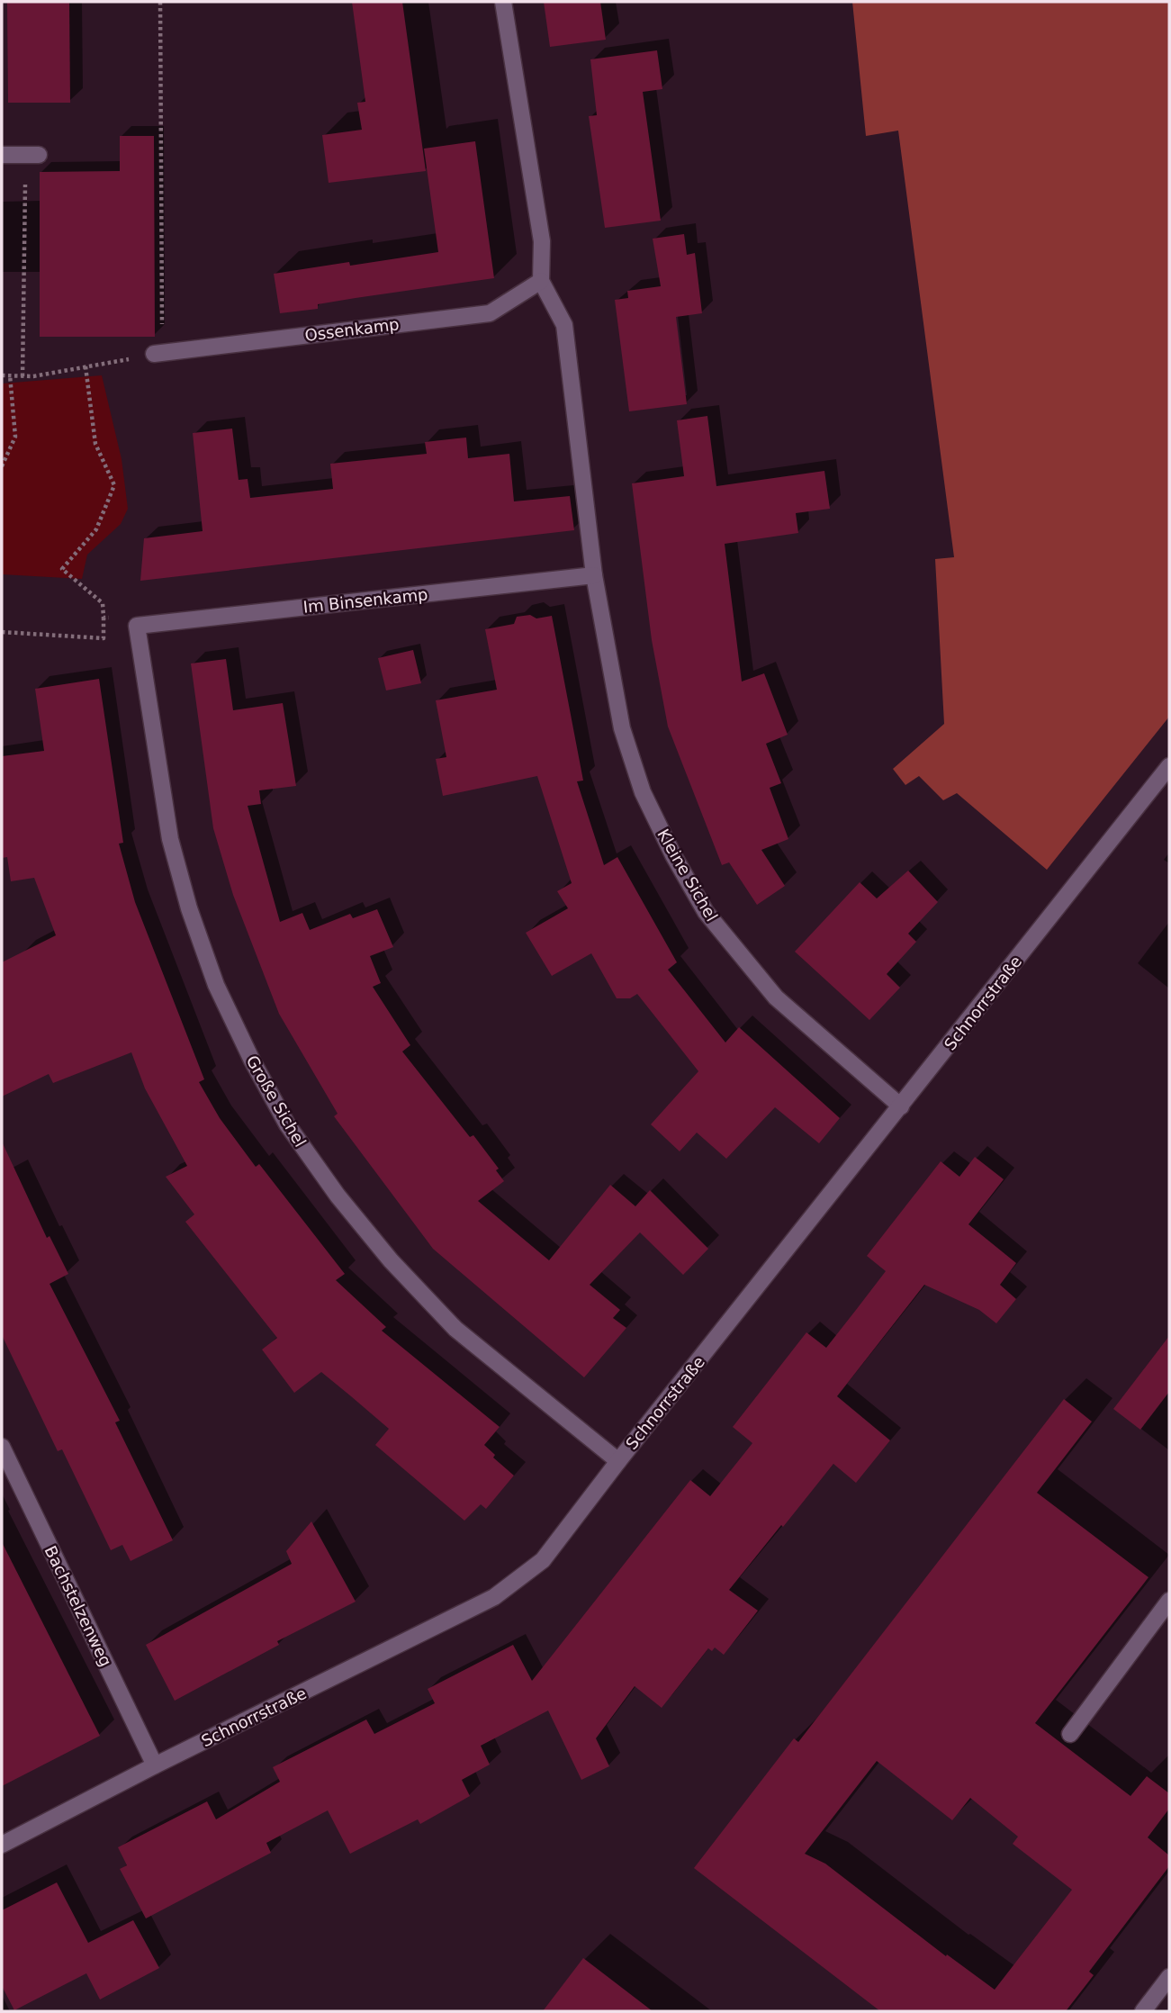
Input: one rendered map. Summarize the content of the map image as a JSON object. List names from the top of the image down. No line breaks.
{"streets":{"street":["Ossenkamp","Im Binsenkamp","Kleine Sichel","Schnorrstraße","Große Sichel","Bachstelzenweg"]},"crossings":[["Im Binsenkamp","Kleine Sichel"],["Im Binsenkamp","Große Sichel"],["Kleine Sichel","Schnorrstraße"],["Schnorrstraße","Große Sichel"],["Schnorrstraße","Bachstelzenweg"]]}
